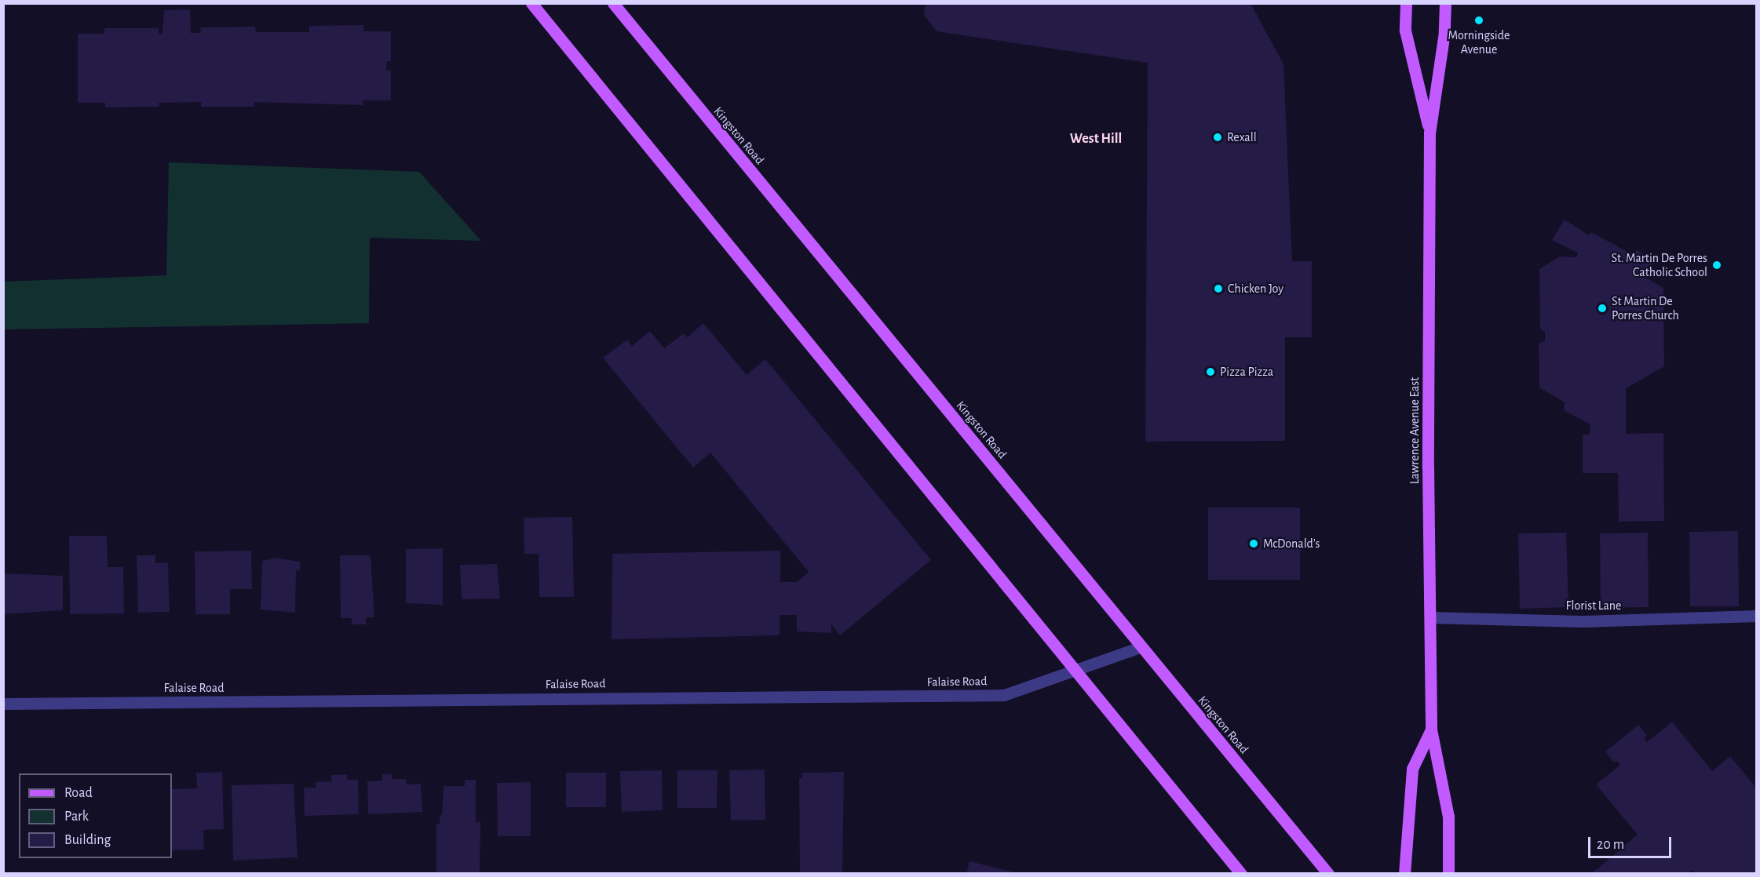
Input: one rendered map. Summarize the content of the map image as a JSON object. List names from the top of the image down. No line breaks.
{"streets":{"main road":["Kingston Road","Lawrence Avenue East"],"street":["Florist Lane","Falaise Road"]},"crossings":[["Kingston Road","Falaise Road"],["Lawrence Avenue East","Florist Lane"]],"districts":["West Hill"],"places":["Morningside Avenue","Rexall","St. Martin De Porres Catholic School","Chicken Joy","St Martin De Porres Church","Pizza Pizza","McDonald's"],"legend":["Road","Park","Building"],"scale_bar":"20 m"}
